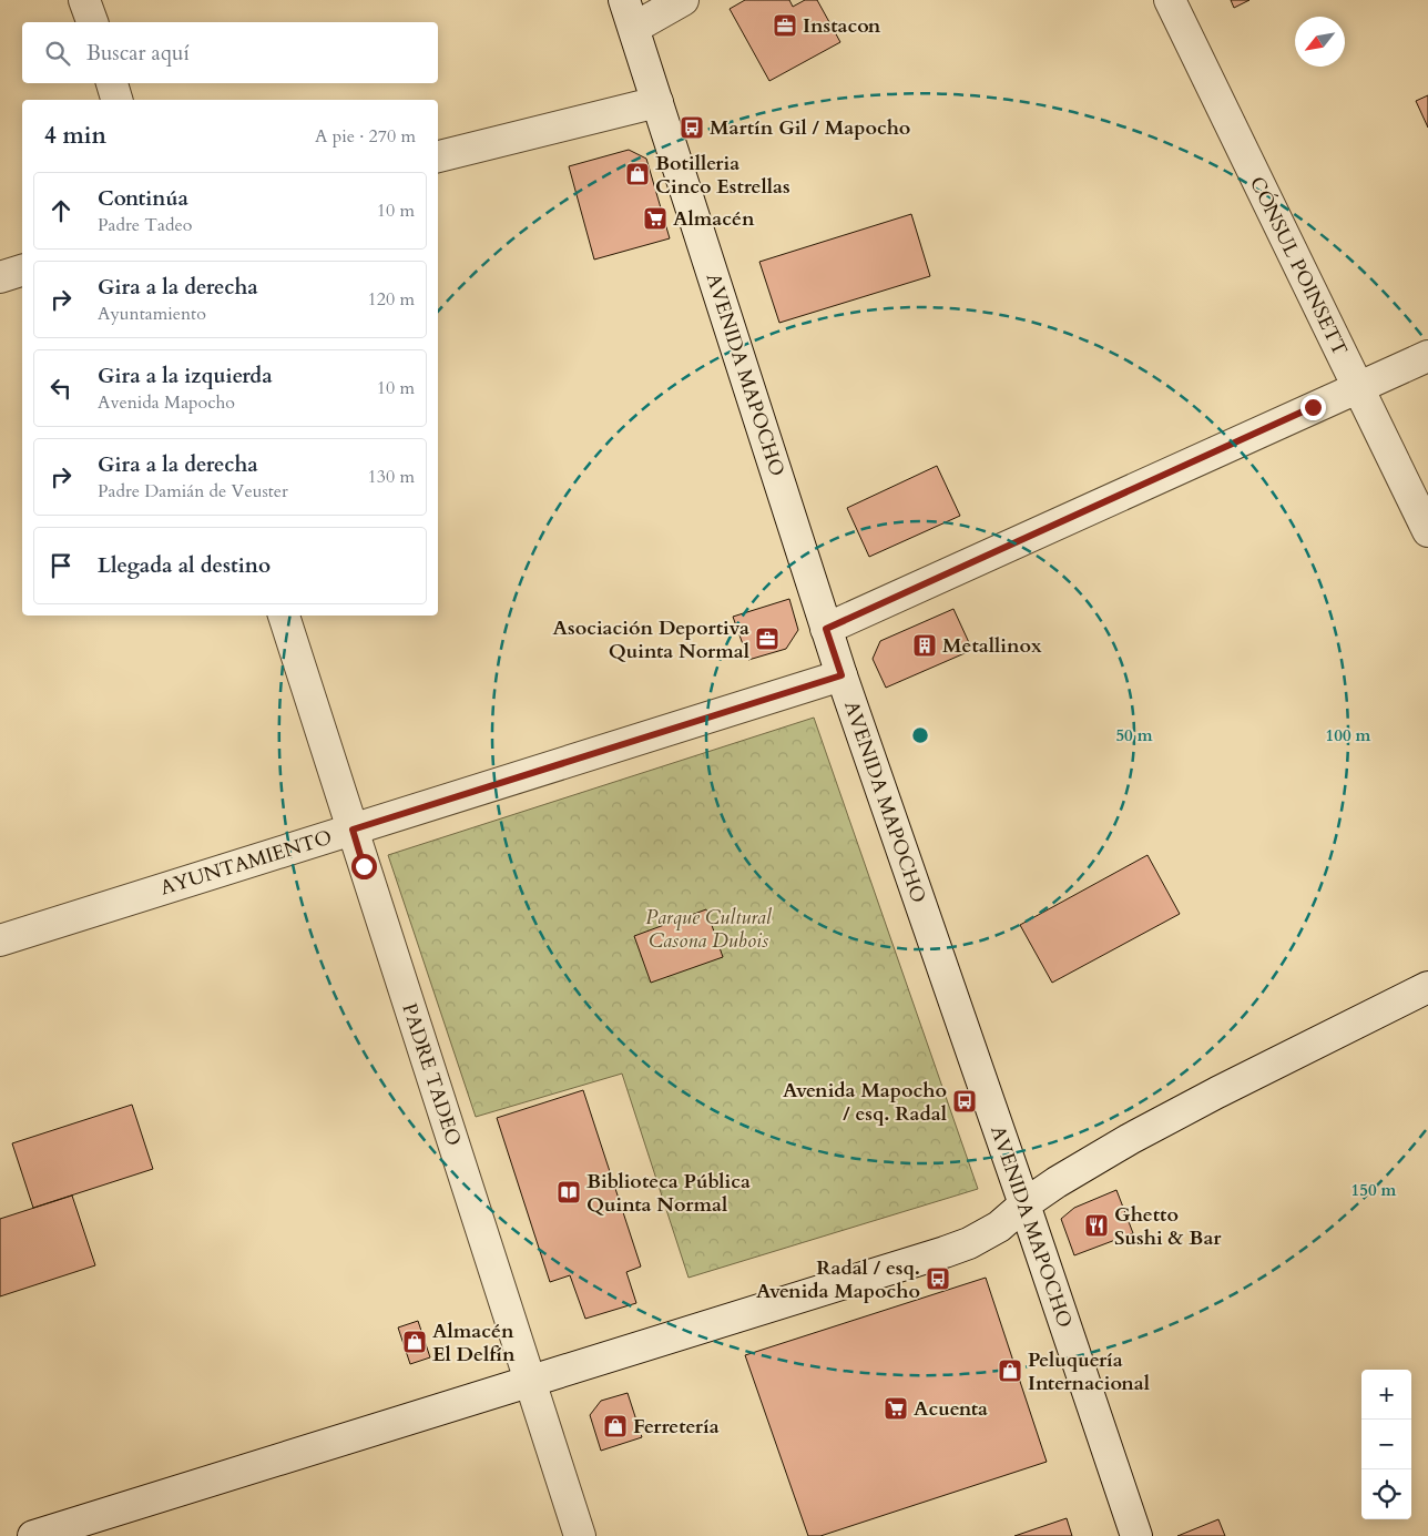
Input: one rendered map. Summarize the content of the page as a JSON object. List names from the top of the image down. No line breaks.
{"streets":{"street":["CÓNSUL POINSETT","AVENIDA MAPOCHO","AYUNTAMIENTO","PADRE TADEO"]},"crossings":[["AVENIDA MAPOCHO","AYUNTAMIENTO"],["AYUNTAMIENTO","PADRE TADEO"]],"parks":["Parque Cultural Casona Dubois"],"places":{"office":["Instacon","Asociación Deportiva Quinta Normal"],"bus stop":["Martín Gil / Mapocho","Avenida Mapocho / esq. Radal","Radal / esq. Avenida Mapocho"],"shop":["Botilleria Cinco Estrellas","Almacén El Delfín","Peluquería Internacional","Ferretería"],"supermarket":["Almacén","Acuenta"],"building":["Metallinox"],"library":["Biblioteca Pública Quinta Normal"],"restaurant":["Ghetto Sushi & Bar"]},"north":"bottom left","page":{"search":"Buscar aquí","heading":["4 min","A pie · 270 m"],"list":[["Continúa","Padre Tadeo","10 m"],["Gira a la derecha","Ayuntamiento","120 m"],["Gira a la izquierda","Avenida Mapocho","10 m"],["Gira a la derecha","Padre Damián de Veuster","130 m"],"Llegada al destino"],"map_buttons":["+","−"]},"rings":["50 m","100 m","150 m"]}
